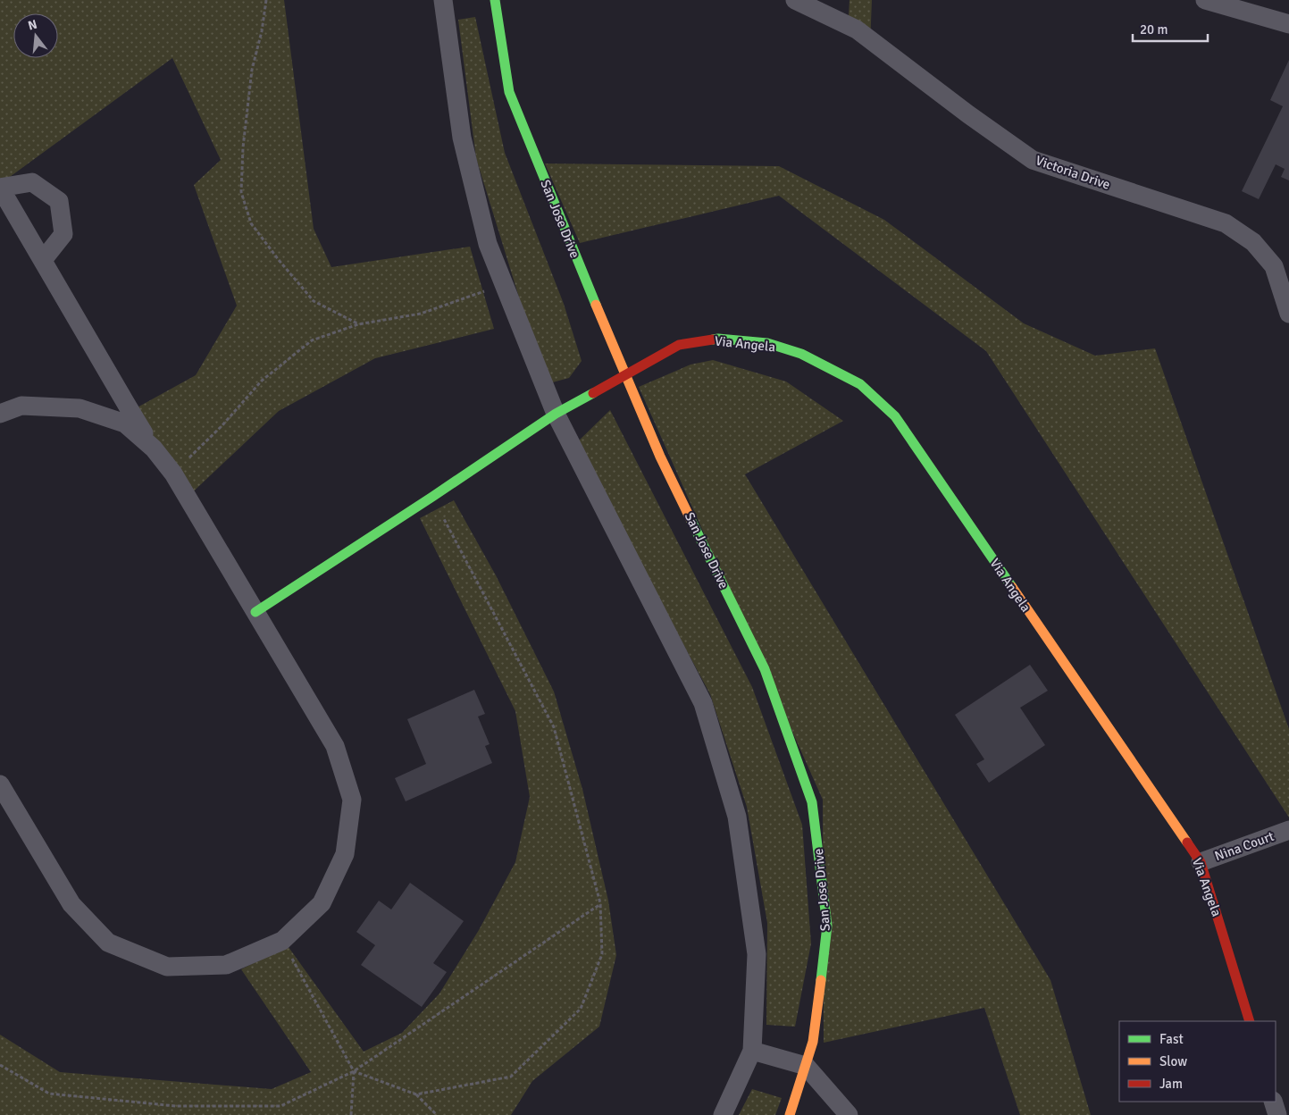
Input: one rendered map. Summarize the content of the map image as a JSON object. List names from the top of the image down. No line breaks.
{"streets":{"street":["Victoria Drive","San Jose Drive","Via Angela","Nina Court"]},"crossings":[["San Jose Drive","Via Angela"],["Via Angela","Nina Court"]],"legend":["Fast","Slow","Jam"],"scale_bar":"20 m","north":"top"}
